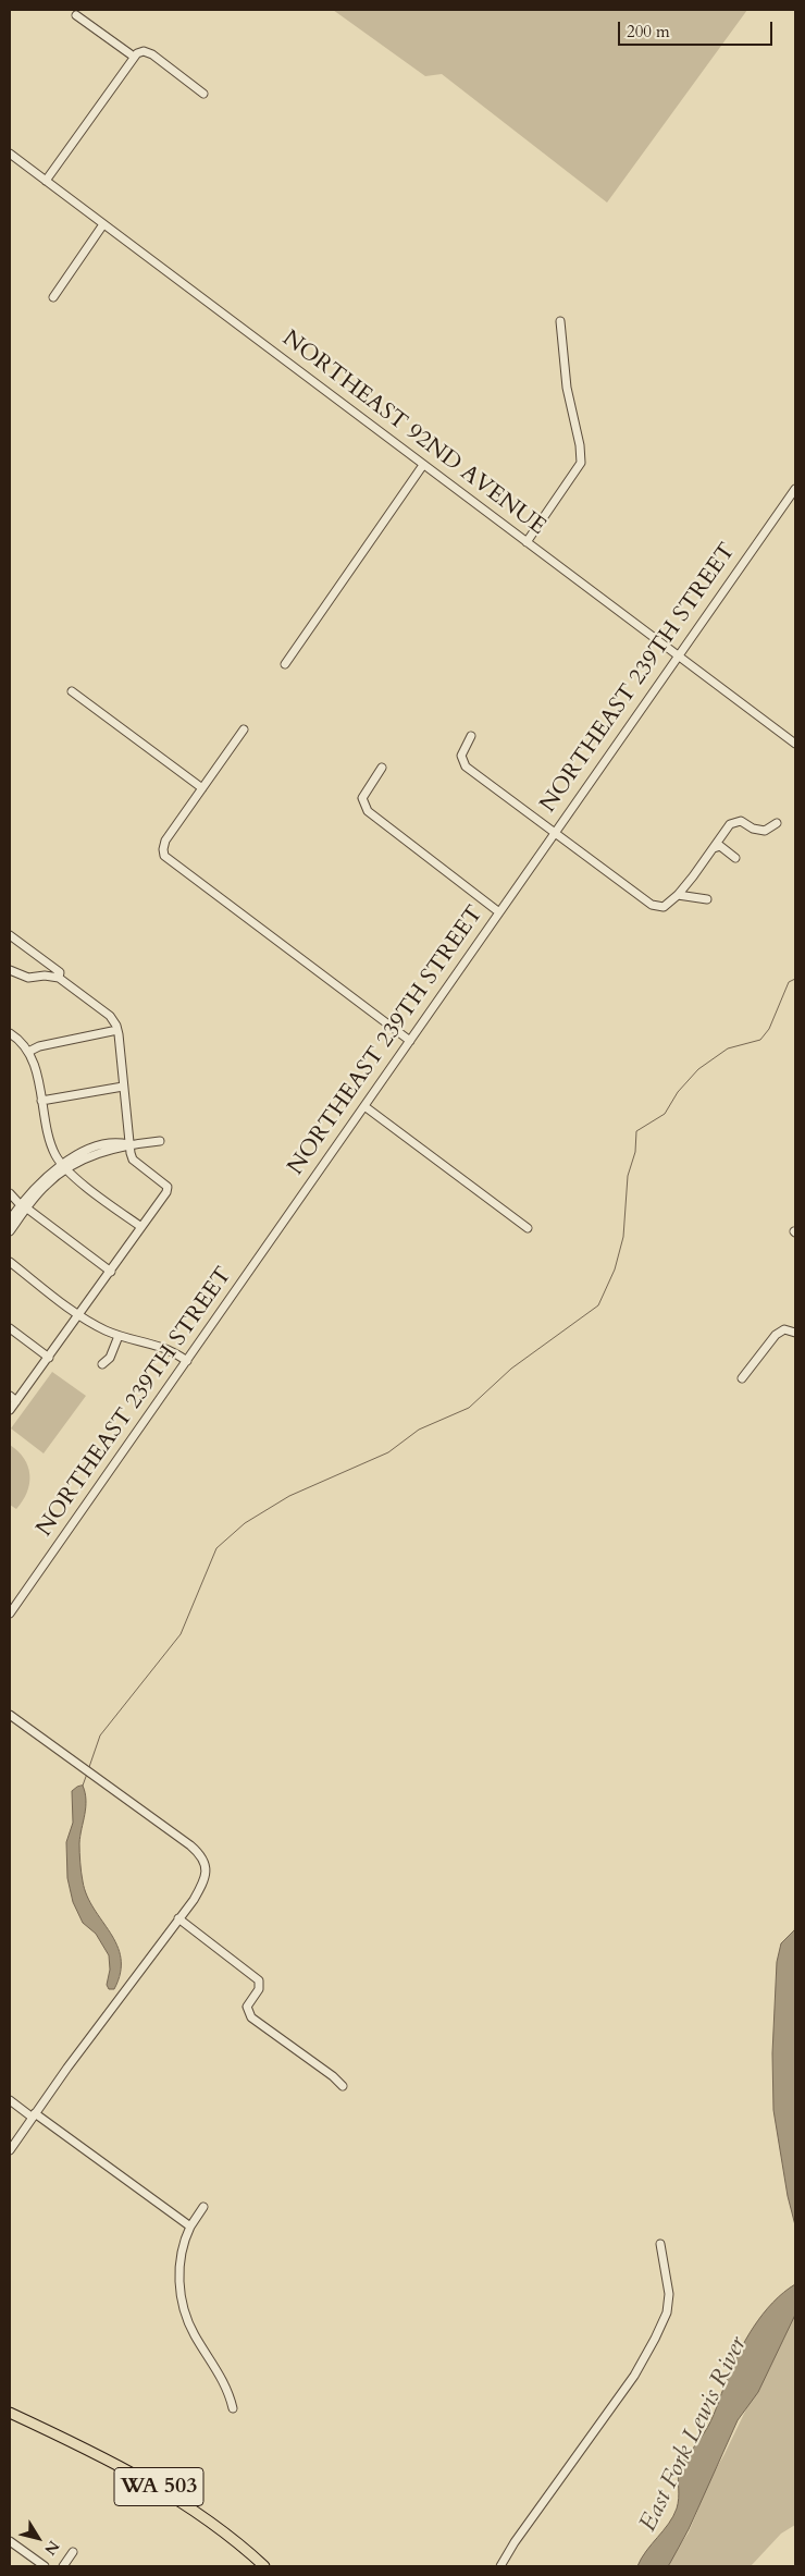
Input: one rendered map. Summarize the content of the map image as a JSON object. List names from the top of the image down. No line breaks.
{"streets":{"main road":["WA 503"],"street":["NORTHEAST 92ND AVENUE","NORTHEAST 239TH STREET"]},"crossings":[["NORTHEAST 92ND AVENUE","NORTHEAST 239TH STREET"]],"water":["East Fork Lewis River"],"scale_bar":"200 m","north":"bottom right"}
